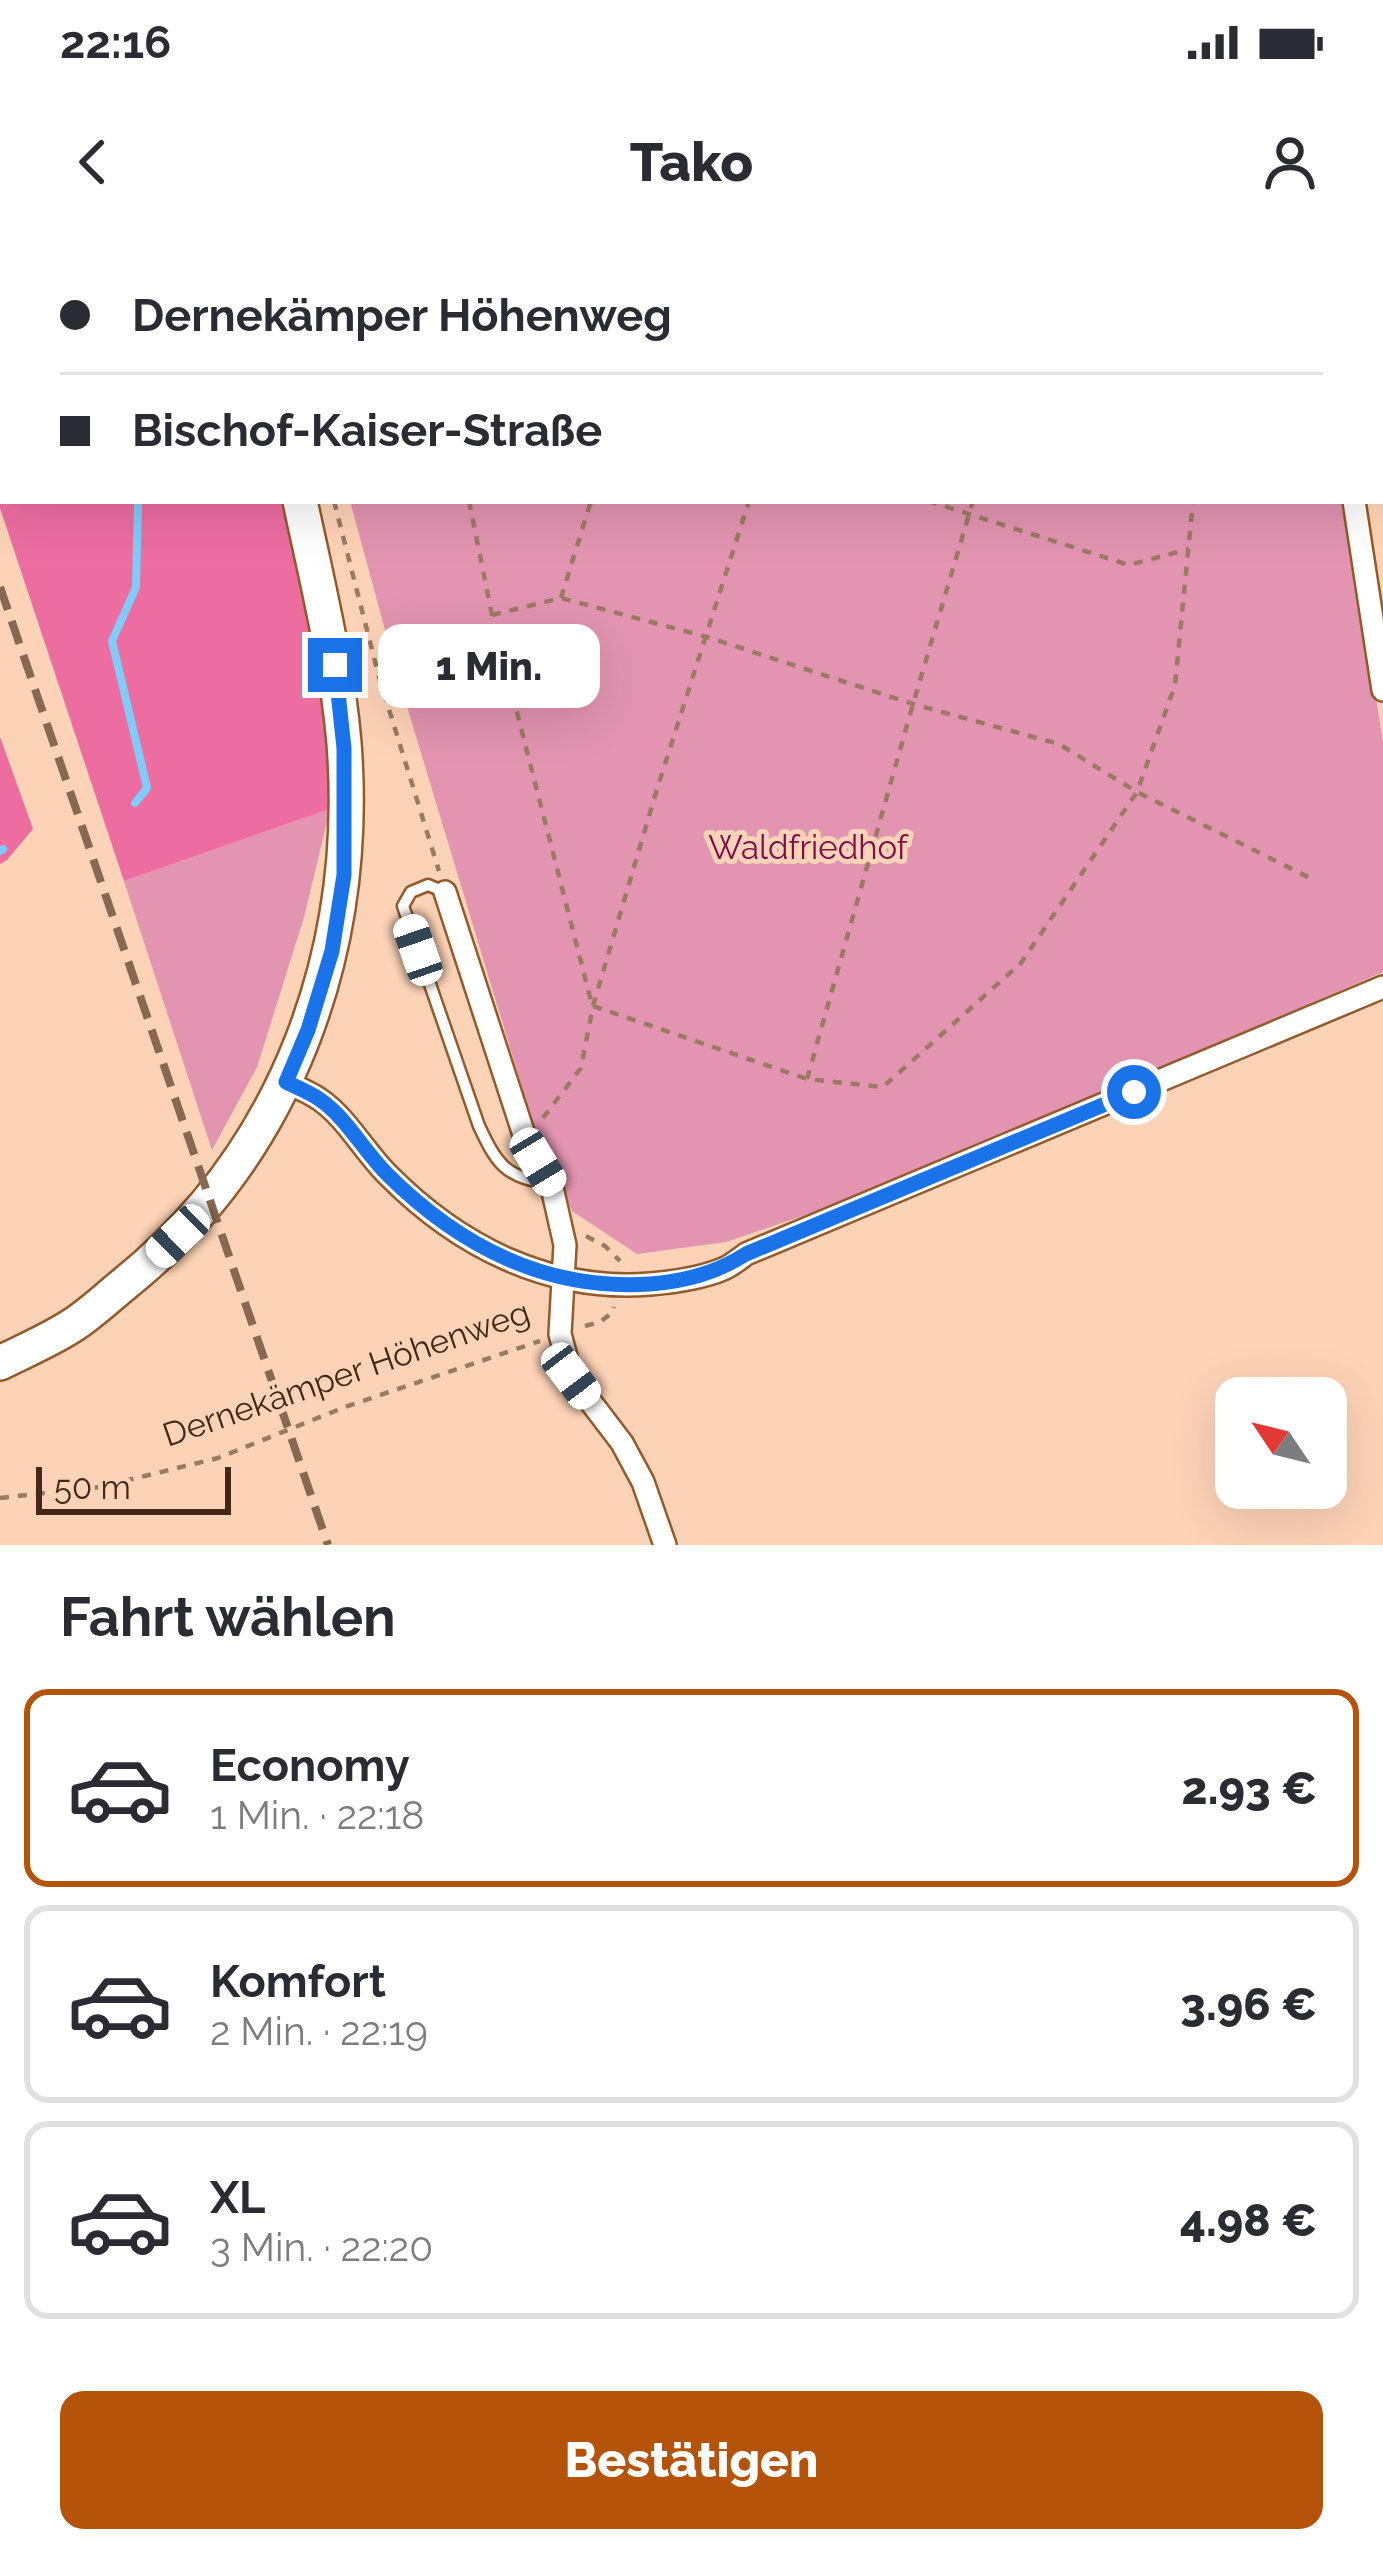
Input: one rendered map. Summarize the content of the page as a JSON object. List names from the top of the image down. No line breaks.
{"streets":{"street":["Dernekämper Höhenweg"]},"parks":["Waldfriedhof"],"scale_bar":"50 m","north":"top left","page":{"status":"22:16","header":"Tako","banner":["Dernekämper Höhenweg","Bischof-Kaiser-Straße"],"bubble":"1 Min.","scale":"50 m","heading":"Fahrt wählen","list":[{"name":"Economy","note":"1 Min. · 22:18","value":"2.93 €"},{"name":"Komfort","note":"2 Min. · 22:19","value":"3.96 €"},{"name":"XL","note":"3 Min. · 22:20","value":"4.98 €"}],"buttons":"Bestätigen"}}
